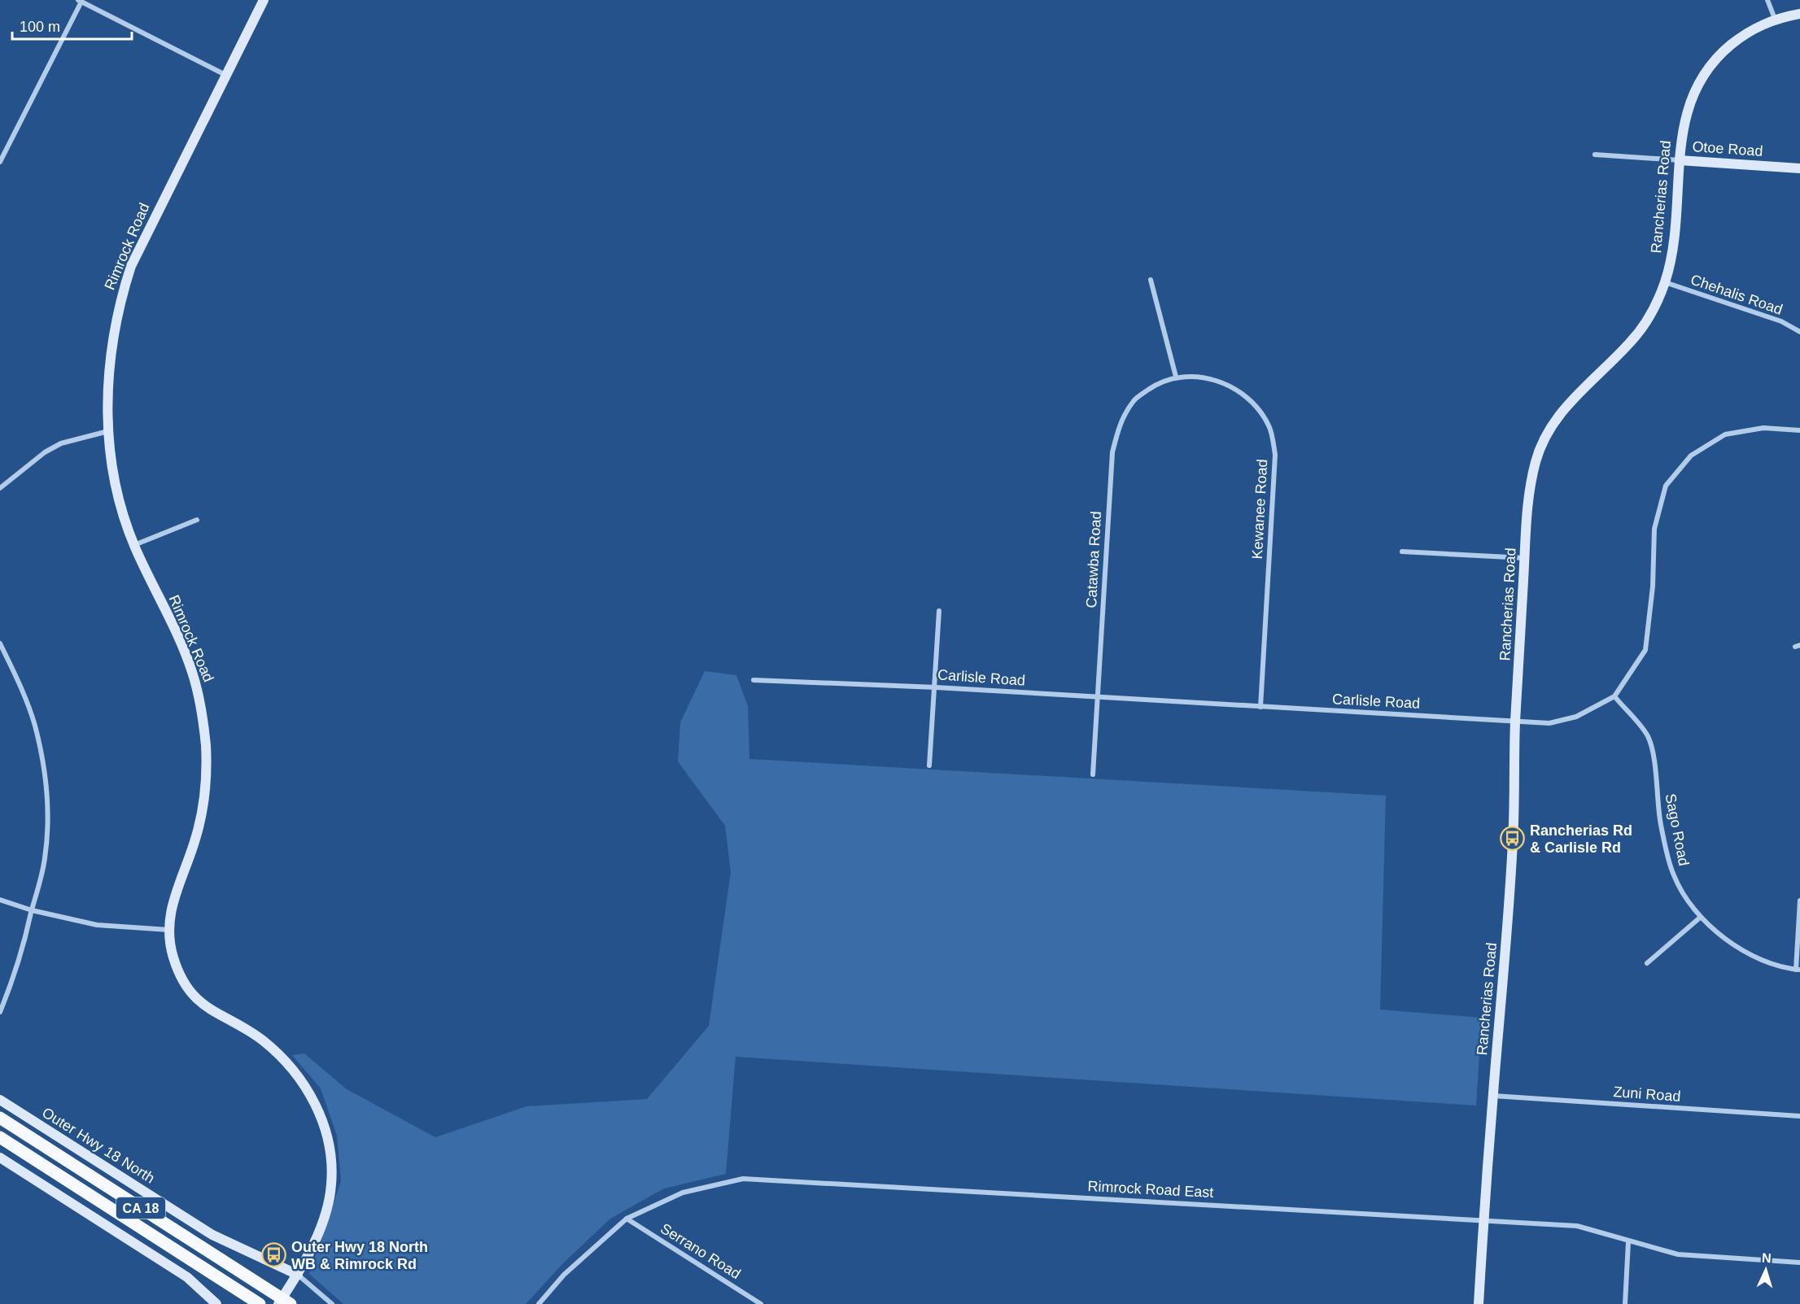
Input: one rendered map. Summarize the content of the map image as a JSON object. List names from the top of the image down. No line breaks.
{"streets":{"main road":["CA 18"],"street":["Otoe Road","Rancherias Road","Rimrock Road","Chehalis Road","Kewanee Road","Catawba Road","Carlisle Road","Sago Road","Zuni Road","Outer Hwy 18 North","Rimrock Road East","Serrano Road"]},"crossings":[["Otoe Road","Rancherias Road"],["Rancherias Road","Chehalis Road"],["Rancherias Road","Carlisle Road"],["Rancherias Road","Zuni Road"],["Rancherias Road","Rimrock Road East"],["Rimrock Road","Outer Hwy 18 North"],["Rimrock Road","CA 18"],["Kewanee Road","Catawba Road"],["Kewanee Road","Carlisle Road"],["Catawba Road","Carlisle Road"],["Carlisle Road","Sago Road"],["Rimrock Road East","Serrano Road"]],"places":{"bus stop":["Rancherias Rd & Carlisle Rd","Outer Hwy 18 North WB & Rimrock Rd"]},"scale_bar":"100 m","north":"top"}
